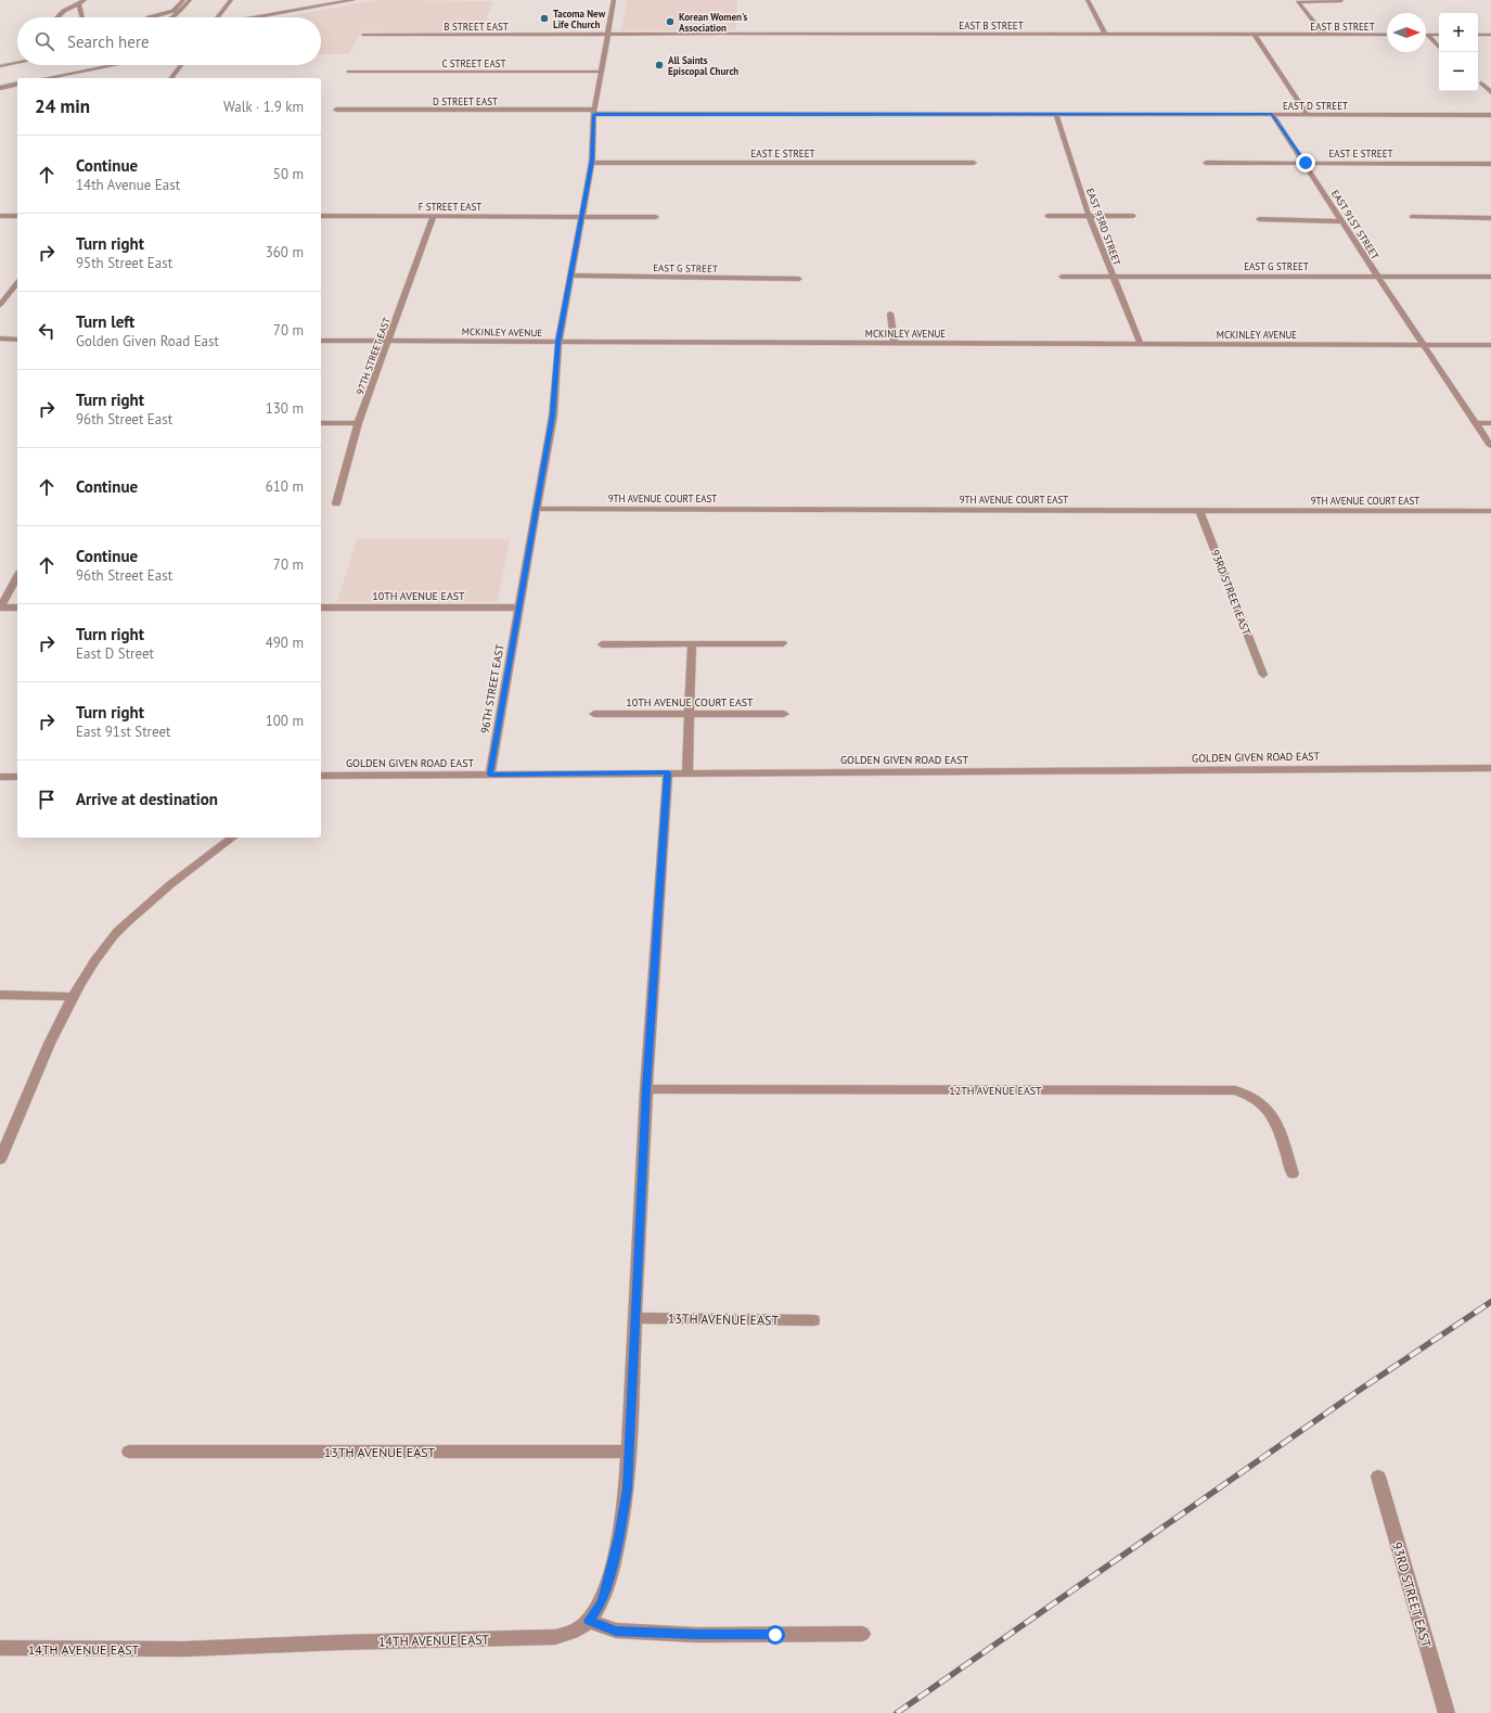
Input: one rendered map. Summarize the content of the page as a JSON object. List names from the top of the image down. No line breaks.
{"streets":{"street":["EAST B STREET","B STREET EAST","C STREET EAST","D STREET EAST","EAST D STREET","EAST E STREET","F STREET EAST","EAST 91ST STREET","EAST 93RD STREET","EAST G STREET","MCKINLEY AVENUE","97TH STREET EAST","9TH AVENUE COURT EAST","93RD STREET EAST","10TH AVENUE EAST","96TH STREET EAST","10TH AVENUE COURT EAST","GOLDEN GIVEN ROAD EAST","12TH AVENUE EAST","13TH AVENUE EAST","14TH AVENUE EAST"]},"crossings":[["EAST B STREET","B STREET EAST"],["D STREET EAST","EAST D STREET"],["D STREET EAST","96TH STREET EAST"],["EAST D STREET","EAST 91ST STREET"],["EAST D STREET","EAST 93RD STREET"],["EAST D STREET","96TH STREET EAST"],["EAST E STREET","EAST 91ST STREET"],["EAST E STREET","96TH STREET EAST"],["F STREET EAST","97TH STREET EAST"],["F STREET EAST","96TH STREET EAST"],["EAST 91ST STREET","EAST G STREET"],["EAST 91ST STREET","MCKINLEY AVENUE"],["EAST 93RD STREET","EAST G STREET"],["EAST 93RD STREET","MCKINLEY AVENUE"],["EAST G STREET","96TH STREET EAST"],["MCKINLEY AVENUE","97TH STREET EAST"],["MCKINLEY AVENUE","96TH STREET EAST"],["9TH AVENUE COURT EAST","93RD STREET EAST"],["9TH AVENUE COURT EAST","96TH STREET EAST"],["10TH AVENUE EAST","96TH STREET EAST"],["96TH STREET EAST","GOLDEN GIVEN ROAD EAST"]],"places":["Tacoma New Life Church","Korean Women's Association","All Saints Episcopal Church"],"north":"right","page":{"map_buttons":["+","−"],"search":"Search here","heading":["24 min","Walk · 1.9 km"],"list":[["Continue","14th Avenue East","50 m"],["Turn right","95th Street East","360 m"],["Turn left","Golden Given Road East","70 m"],["Turn right","96th Street East","130 m"],["Continue","610 m"],["Continue","96th Street East","70 m"],["Turn right","East D Street","490 m"],["Turn right","East 91st Street","100 m"],"Arrive at destination"]}}
